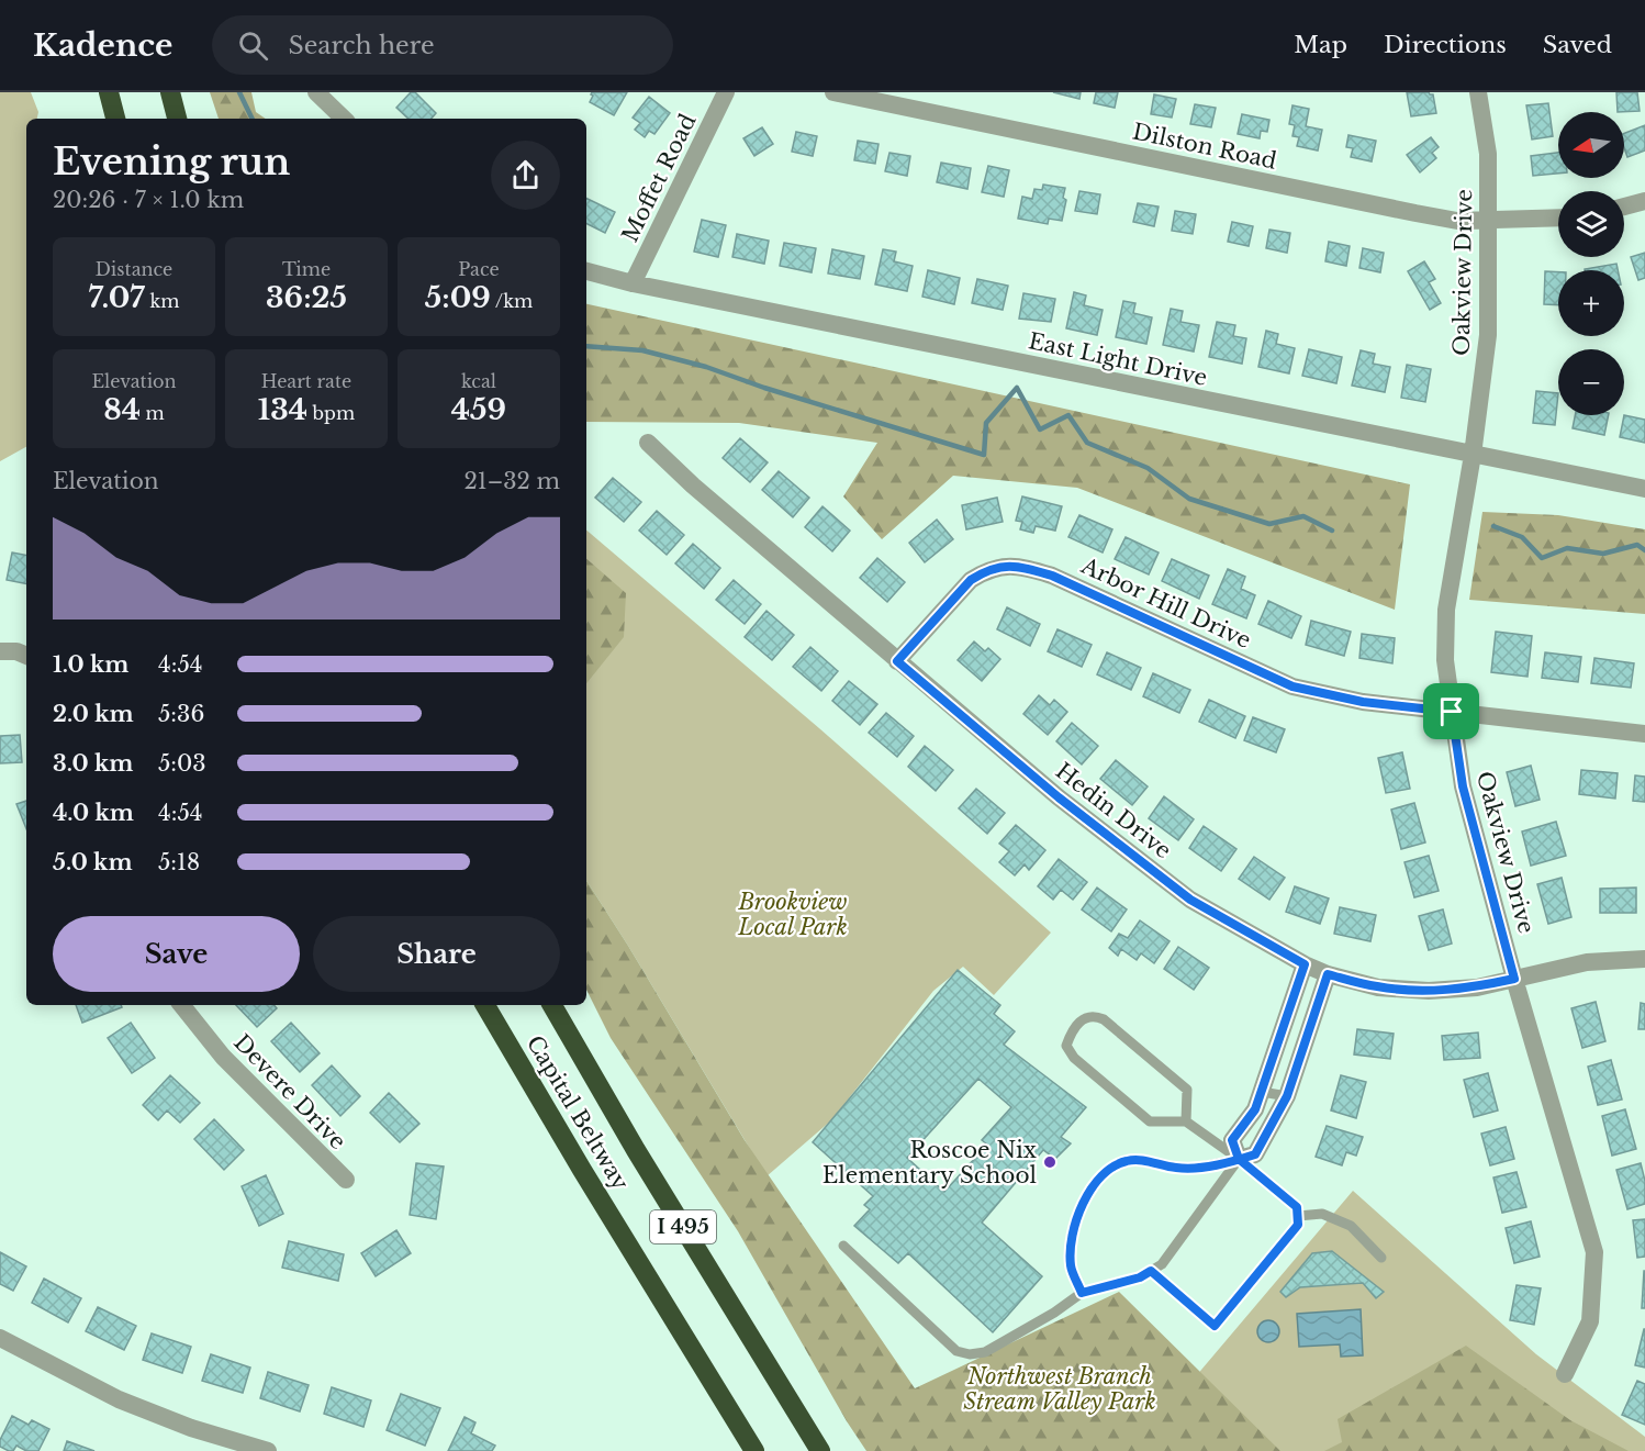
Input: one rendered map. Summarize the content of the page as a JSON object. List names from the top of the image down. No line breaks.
{"streets":{"highway":["Capital Beltway","I 495"],"street":["Dilston Road","Moffet Road","Oakview Drive","East Light Drive","Arbor Hill Drive","Hedin Drive","Devere Drive"]},"crossings":[["Dilston Road","Oakview Drive"],["Moffet Road","East Light Drive"],["Oakview Drive","East Light Drive"],["Oakview Drive","Arbor Hill Drive"],["Oakview Drive","Hedin Drive"],["Arbor Hill Drive","Hedin Drive"]],"parks":["Brookview Local Park","Northwest Branch Stream Valley Park"],"places":["Roscoe Nix Elementary School"],"north":"left","page":{"header":"Kadence","search":"Search here","nav":["Map","Directions","Saved"],"map_buttons":["+","−"],"heading":["Evening run","20:26 · 7 × 1.0 km"],"stats":[["Distance","7.07 km"],["Time","36:25"],["Pace","5:09 /km"],["Elevation","84 m"],["Heart rate","134 bpm"],["kcal","459"]],"chart":["Elevation","21–32 m"],"list":[{"name":"1.0 km","note":"4:54"},{"name":"2.0 km","note":"5:36"},{"name":"3.0 km","note":"5:03"},{"name":"4.0 km","note":"4:54"},{"name":"5.0 km","note":"5:18"}],"buttons":["Save","Share"]}}
